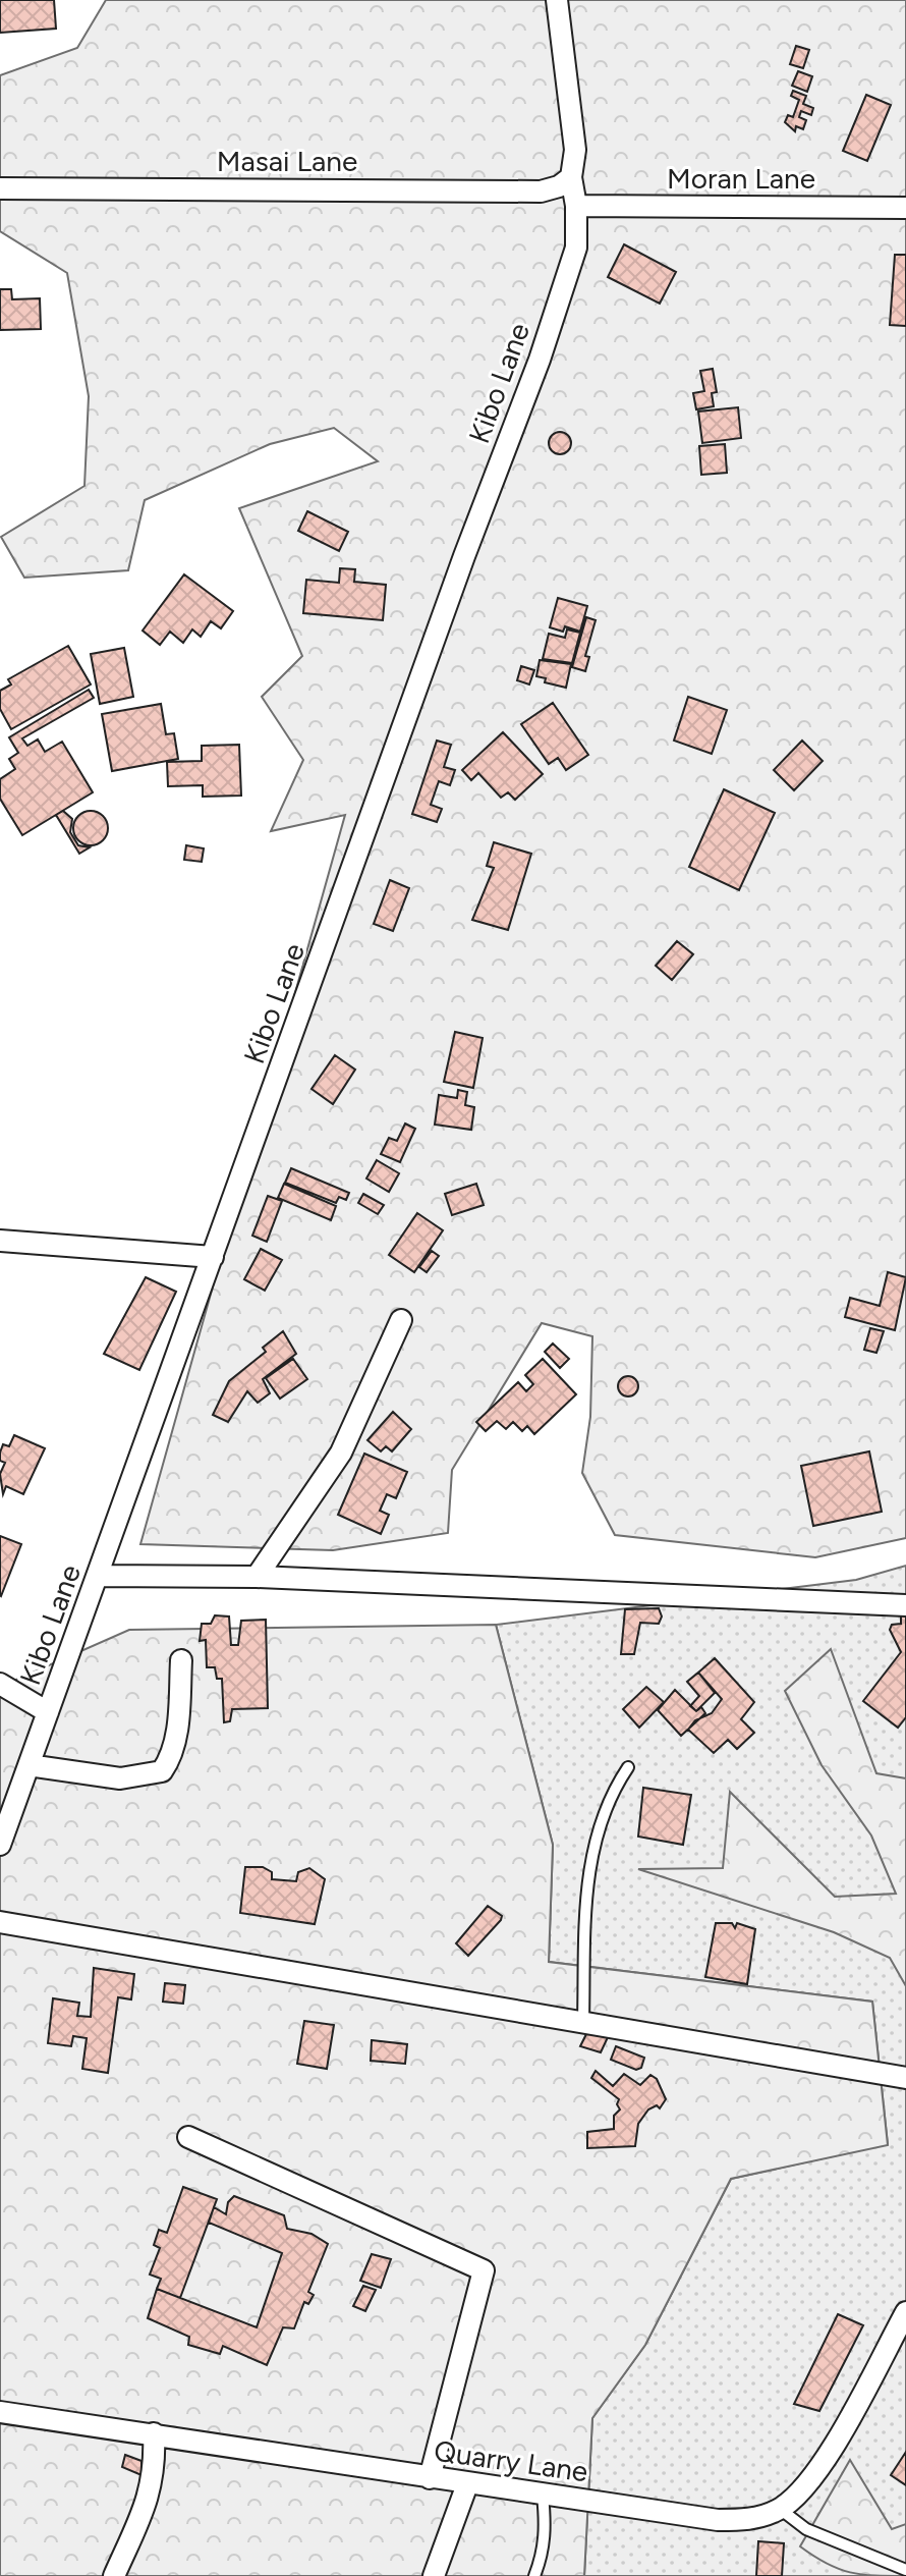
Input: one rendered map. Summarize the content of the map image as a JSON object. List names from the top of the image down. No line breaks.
{"streets":{"street":["Masai Lane","Moran Lane","Kibo Lane","Quarry Lane"]},"crossings":[["Masai Lane","Kibo Lane"],["Moran Lane","Kibo Lane"]]}
